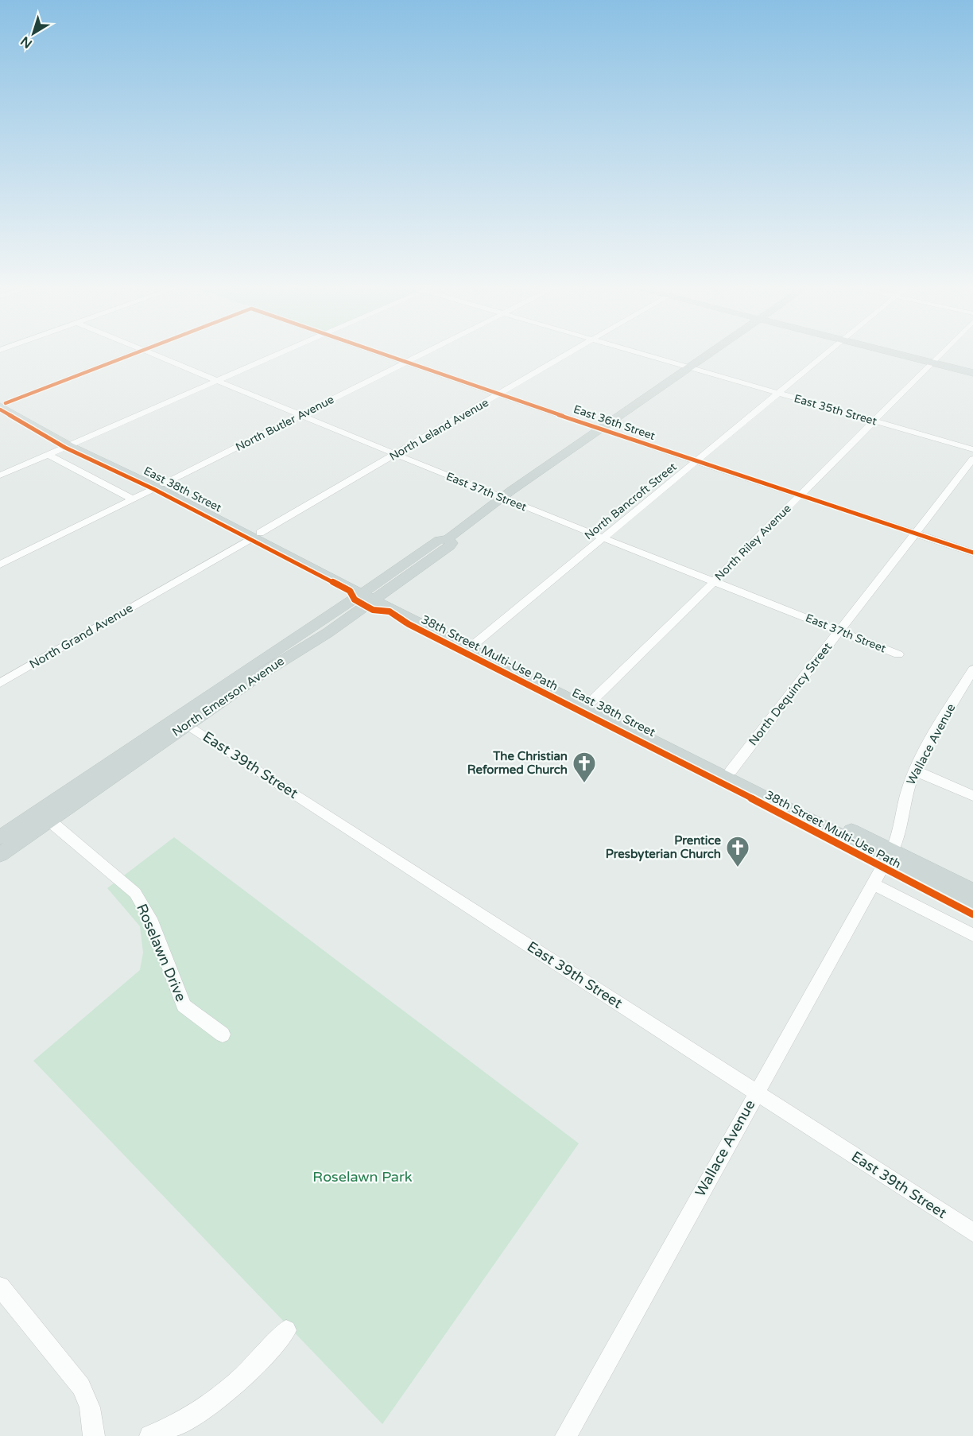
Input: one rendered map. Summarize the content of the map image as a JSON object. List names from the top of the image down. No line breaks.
{"streets":{"main road":["East 38th Street","North Emerson Avenue"],"street":["East 35th Street","East 36th Street","North Butler Avenue","North Leland Avenue","East 37th Street","North Bancroft Street","North Riley Avenue","North Grand Avenue","North Dequincy Street","Wallace Avenue","East 39th Street","Roselawn Drive"],"cycle path":["38th Street Multi-Use Path"]},"crossings":[["East 35th Street","North Bancroft Street"],["East 35th Street","North Riley Avenue"],["East 35th Street","North Emerson Avenue"],["East 36th Street","North Butler Avenue"],["East 36th Street","North Leland Avenue"],["East 36th Street","North Bancroft Street"],["East 36th Street","North Riley Avenue"],["East 36th Street","North Dequincy Street"],["East 36th Street","North Emerson Avenue"],["North Butler Avenue","East 38th Street"],["North Butler Avenue","East 37th Street"],["North Leland Avenue","East 38th Street"],["North Leland Avenue","East 37th Street"],["North Leland Avenue","North Grand Avenue"],["East 38th Street","North Bancroft Street"],["East 38th Street","North Riley Avenue"],["East 38th Street","North Dequincy Street"],["East 38th Street","North Emerson Avenue"],["East 38th Street","Wallace Avenue"],["East 37th Street","North Bancroft Street"],["East 37th Street","North Riley Avenue"],["East 37th Street","North Dequincy Street"],["East 37th Street","North Emerson Avenue"],["North Emerson Avenue","East 39th Street"],["North Emerson Avenue","Roselawn Drive"],["Wallace Avenue","East 39th Street"]],"parks":["Roselawn Park"],"places":{"church":["The Christian Reformed Church","Prentice Presbyterian Church"]},"north":"bottom left"}
